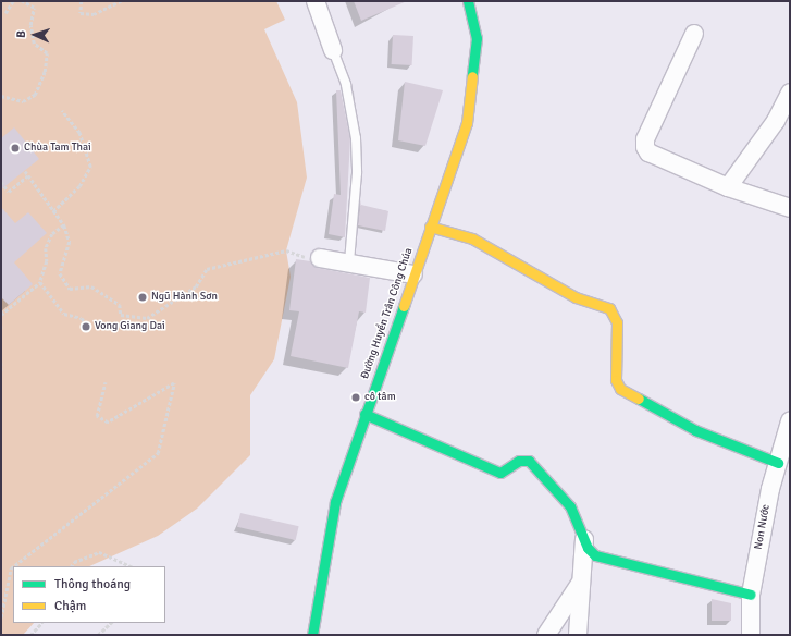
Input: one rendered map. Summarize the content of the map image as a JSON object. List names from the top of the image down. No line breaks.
{"streets":{"street":["Đường Huyền Trân Công Chúa","Non Nước"]},"places":["Chùa Tam Thai","Ngũ Hành Sơn","Vong Giang Dai","cô tâm"],"legend":["Thông thoáng","Chậm"],"north":"left"}
